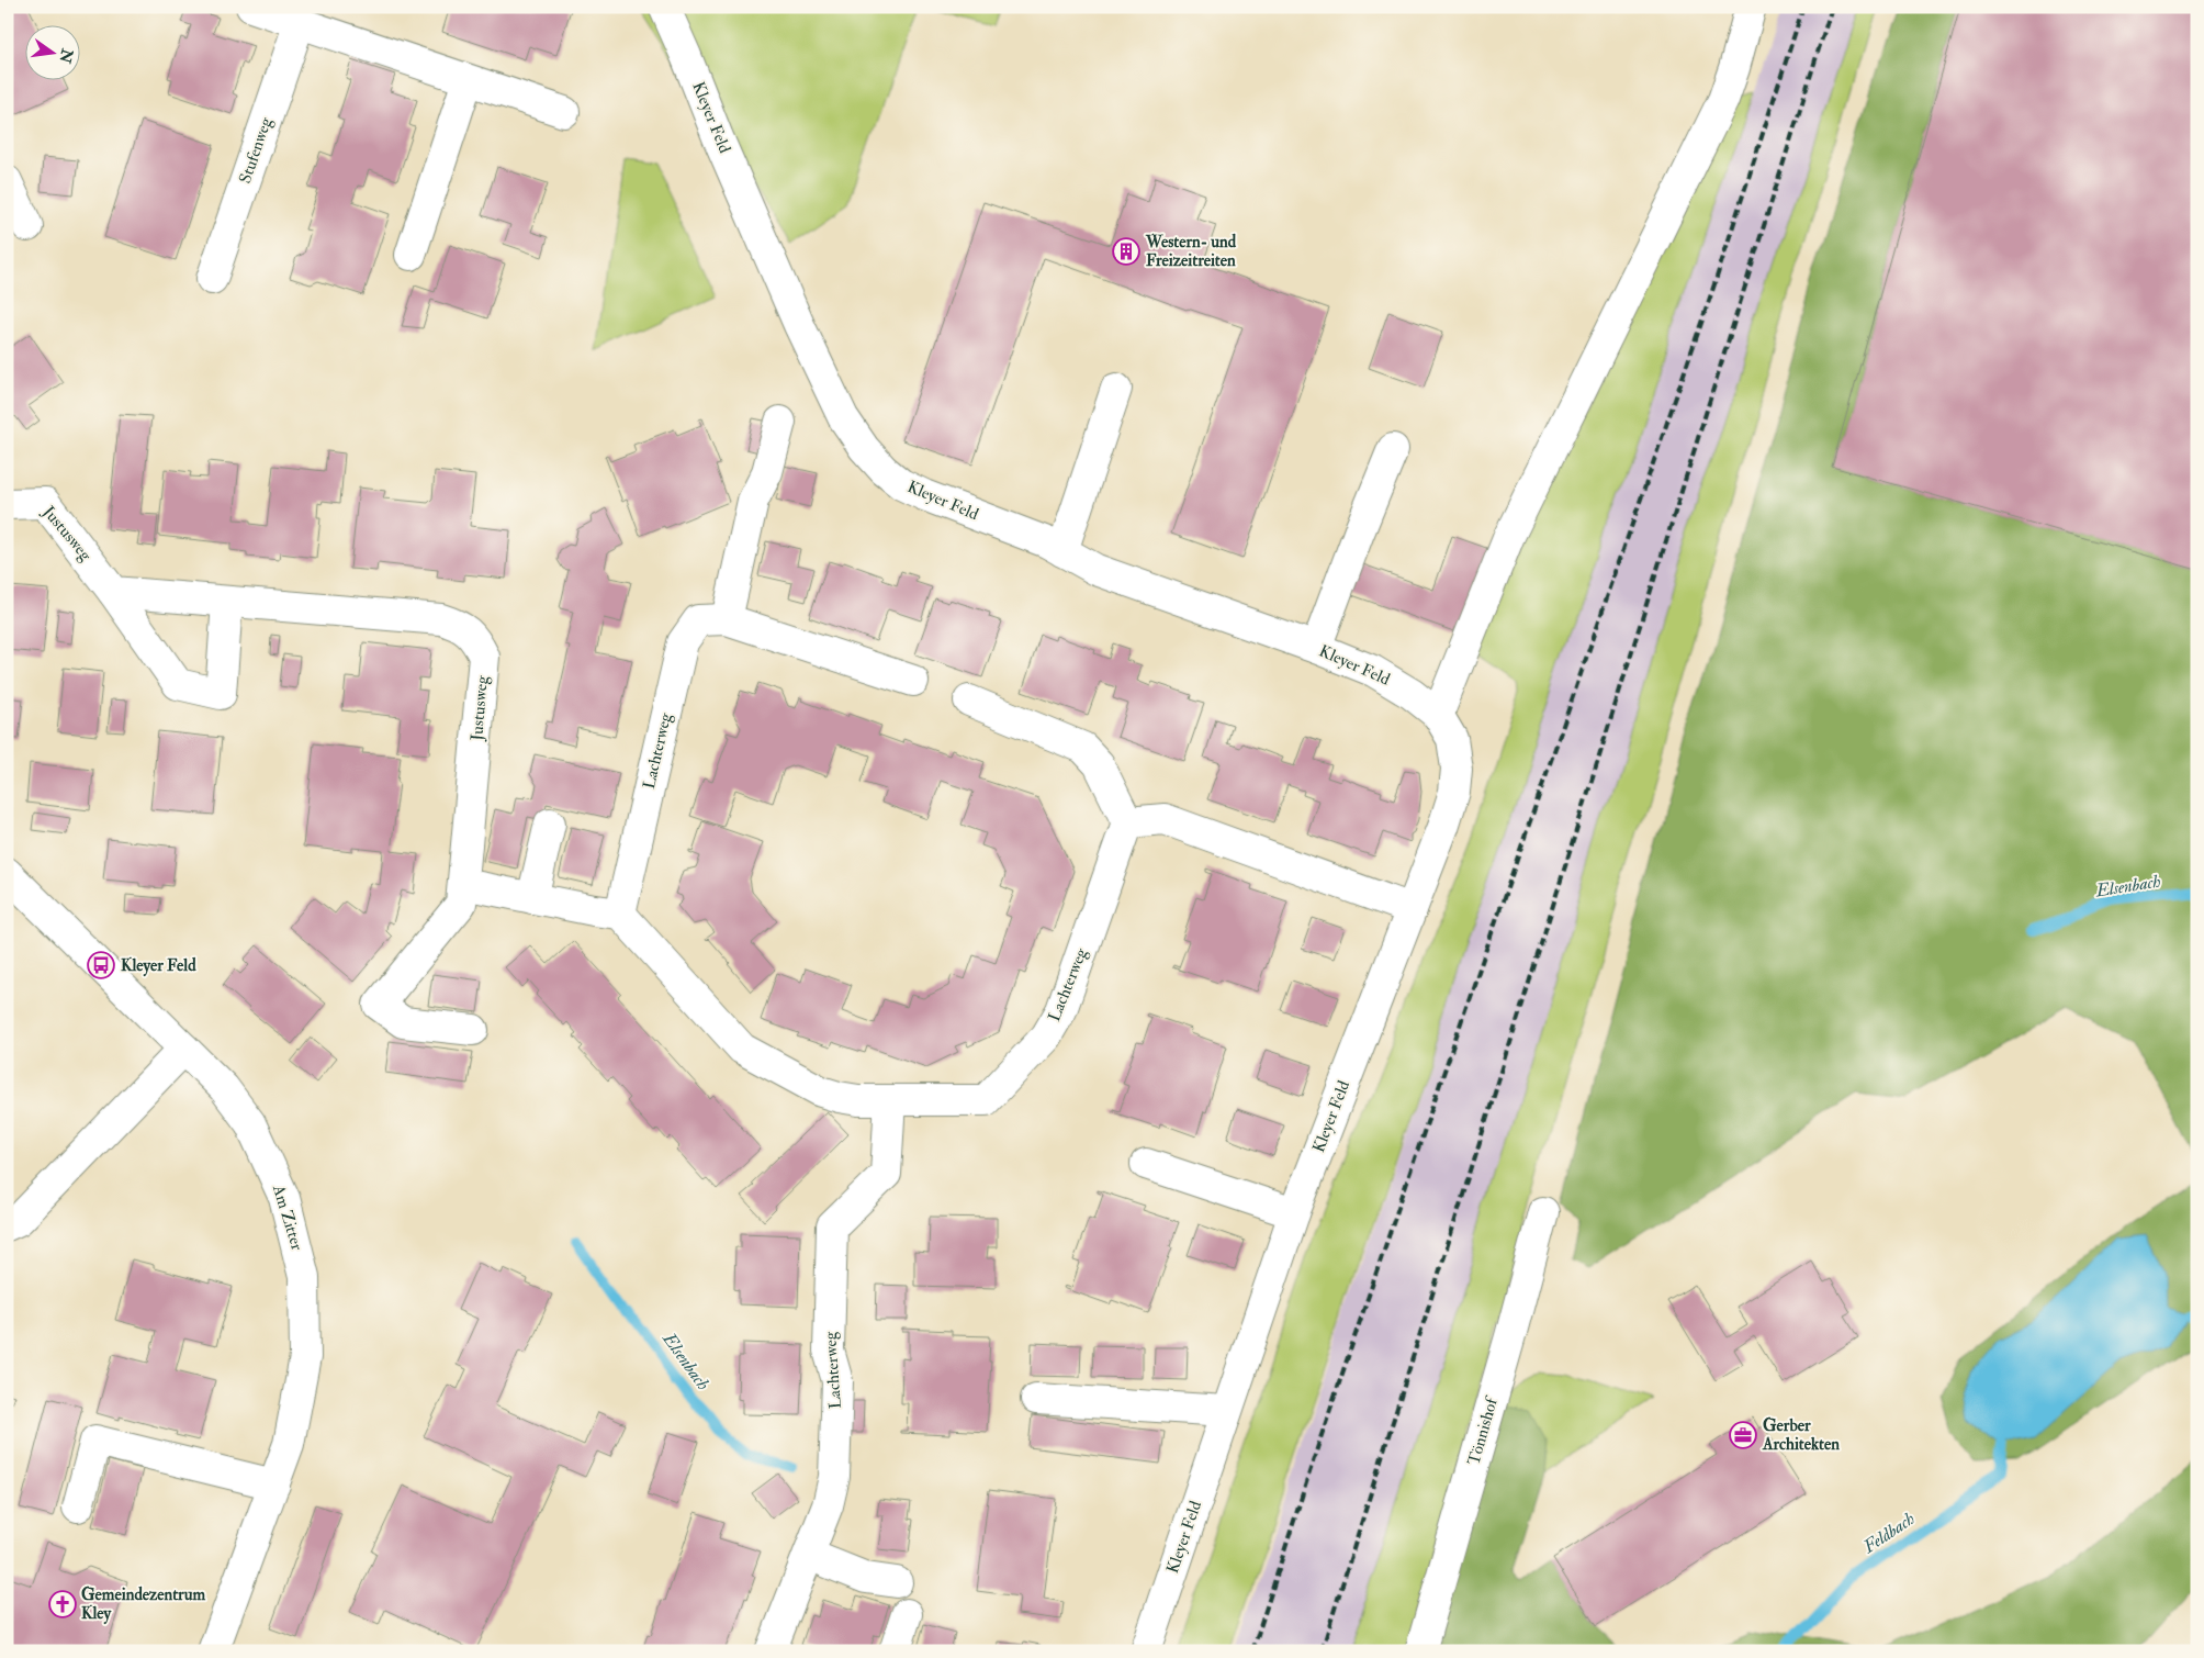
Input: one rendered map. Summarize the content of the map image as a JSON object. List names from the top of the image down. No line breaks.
{"streets":{"street":["Kleyer Feld","Stufenweg","Justusweg","Lachterweg","Am Zitter","Tönnishof"]},"water":["Elsenbach","Feldbach"],"places":{"building":["Western- und Freizeitreiten"],"bus stop":["Kleyer Feld"],"office":["Gerber Architekten"],"church":["Gemeindezentrum Kley"]},"north":"right"}
